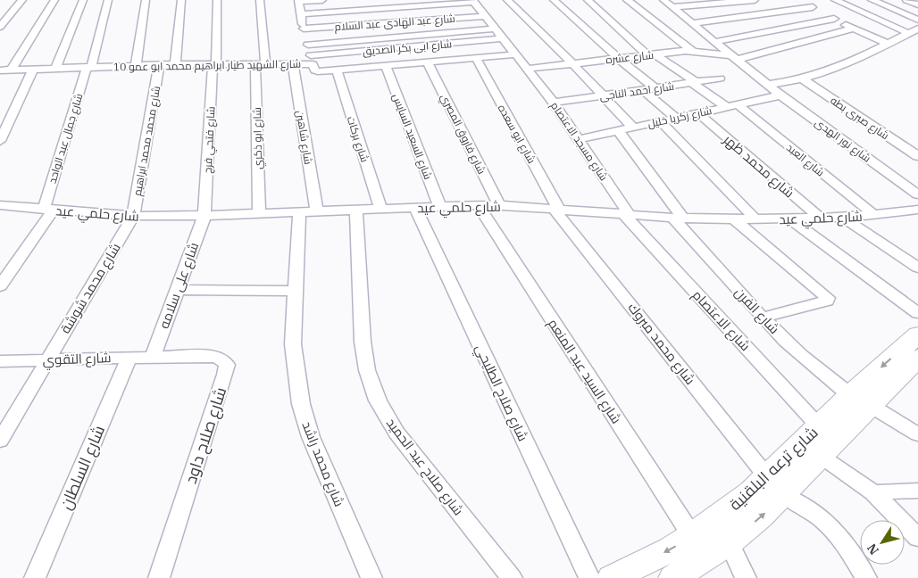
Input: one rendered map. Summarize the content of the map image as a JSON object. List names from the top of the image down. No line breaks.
{"streets":{"street":["شارع عبد الهادى عبد السلام","شارع ابى بكر الصديق","شارع عشره","شارع الشهيد طيار ابراهيم محمد ابو عمو 10","شارع احمد الناجى","شارع زكريا خليل","شارع صبرى بطه","شارع فاروق المصري","شارع ابو سعده","شارع السعيد السايس","شارع شاهين","شارع جمال عبد الواحد","شارع ابو ذكري","شارع بركات","شارع فتحي فرج","شارع نور الهدى","شارع محمد محمد ابراهيم","شارع مسجد الاعتصام","شارع العبد","شارع محمد ظهر","شارع حلمي عيد","شارع على سلامه","شارع محمد شوشة","شارع الفرن","شارع الاعتصام","شارع محمد مبروك","شارع التقوي","شارع السيد عبد المنعم","شارع صلاح الطليحي","شارع صلاح داود","شارع محمد راشد","شارع صلاح عبد الحميد","شارع السلطان","شارع ترعه البلقنية"]},"crossings":[["شارع عبد الهادى عبد السلام","شارع مسجد الاعتصام"],["شارع ابى بكر الصديق","شارع الشهيد طيار ابراهيم محمد ابو عمو 10"],["شارع ابى بكر الصديق","شارع مسجد الاعتصام"],["شارع عشره","شارع نور الهدى"],["شارع عشره","شارع مسجد الاعتصام"],["شارع عشره","شارع العبد"],["شارع الشهيد طيار ابراهيم محمد ابو عمو 10","شارع فاروق المصري"],["شارع الشهيد طيار ابراهيم محمد ابو عمو 10","شارع ابو سعده"],["شارع الشهيد طيار ابراهيم محمد ابو عمو 10","شارع السعيد السايس"],["شارع الشهيد طيار ابراهيم محمد ابو عمو 10","شارع شاهين"],["شارع الشهيد طيار ابراهيم محمد ابو عمو 10","شارع جمال عبد الواحد"],["شارع الشهيد طيار ابراهيم محمد ابو عمو 10","شارع ابو ذكري"],["شارع الشهيد طيار ابراهيم محمد ابو عمو 10","شارع بركات"],["شارع الشهيد طيار ابراهيم محمد ابو عمو 10","شارع فتحي فرج"],["شارع الشهيد طيار ابراهيم محمد ابو عمو 10","شارع محمد محمد ابراهيم"],["شارع الشهيد طيار ابراهيم محمد ابو عمو 10","شارع مسجد الاعتصام"],["شارع احمد الناجى","شارع مسجد الاعتصام"],["شارع احمد الناجى","شارع العبد"],["شارع زكريا خليل","شارع نور الهدى"],["شارع زكريا خليل","شارع مسجد الاعتصام"],["شارع زكريا خليل","شارع العبد"],["شارع زكريا خليل","شارع محمد ظهر"],["شارع زكريا خليل","شارع الفرن"],["شارع فاروق المصري","شارع حلمي عيد"],["شارع ابو سعده","شارع حلمي عيد"],["شارع ابو سعده","شارع محمد مبروك"],["شارع السعيد السايس","شارع حلمي عيد"],["شارع شاهين","شارع حلمي عيد"],["شارع جمال عبد الواحد","شارع حلمي عيد"],["شارع ابو ذكري","شارع حلمي عيد"],["شارع بركات","شارع حلمي عيد"],["شارع فتحي فرج","شارع حلمي عيد"],["شارع فتحي فرج","شارع على سلامه"],["شارع محمد محمد ابراهيم","شارع حلمي عيد"],["شارع محمد محمد ابراهيم","شارع محمد شوشة"],["شارع مسجد الاعتصام","شارع حلمي عيد"],["شارع مسجد الاعتصام","شارع الاعتصام"],["شارع العبد","شارع حلمي عيد"],["شارع محمد ظهر","شارع حلمي عيد"],["شارع حلمي عيد","شارع على سلامه"],["شارع حلمي عيد","شارع محمد شوشة"],["شارع حلمي عيد","شارع الفرن"],["شارع حلمي عيد","شارع الاعتصام"],["شارع حلمي عيد","شارع محمد مبروك"],["شارع حلمي عيد","شارع السيد عبد المنعم"],["شارع حلمي عيد","شارع صلاح الطليحي"],["شارع حلمي عيد","شارع محمد راشد"],["شارع حلمي عيد","شارع صلاح عبد الحميد"],["شارع على سلامه","شارع التقوي"],["شارع على سلامه","شارع صلاح داود"],["شارع محمد شوشة","شارع التقوي"],["شارع الفرن","شارع ترعه البلقنية"],["شارع الاعتصام","شارع ترعه البلقنية"],["شارع محمد مبروك","شارع ترعه البلقنية"],["شارع التقوي","شارع صلاح داود"],["شارع التقوي","شارع السلطان"],["شارع السيد عبد المنعم","شارع ترعه البلقنية"]],"north":"bottom left"}
